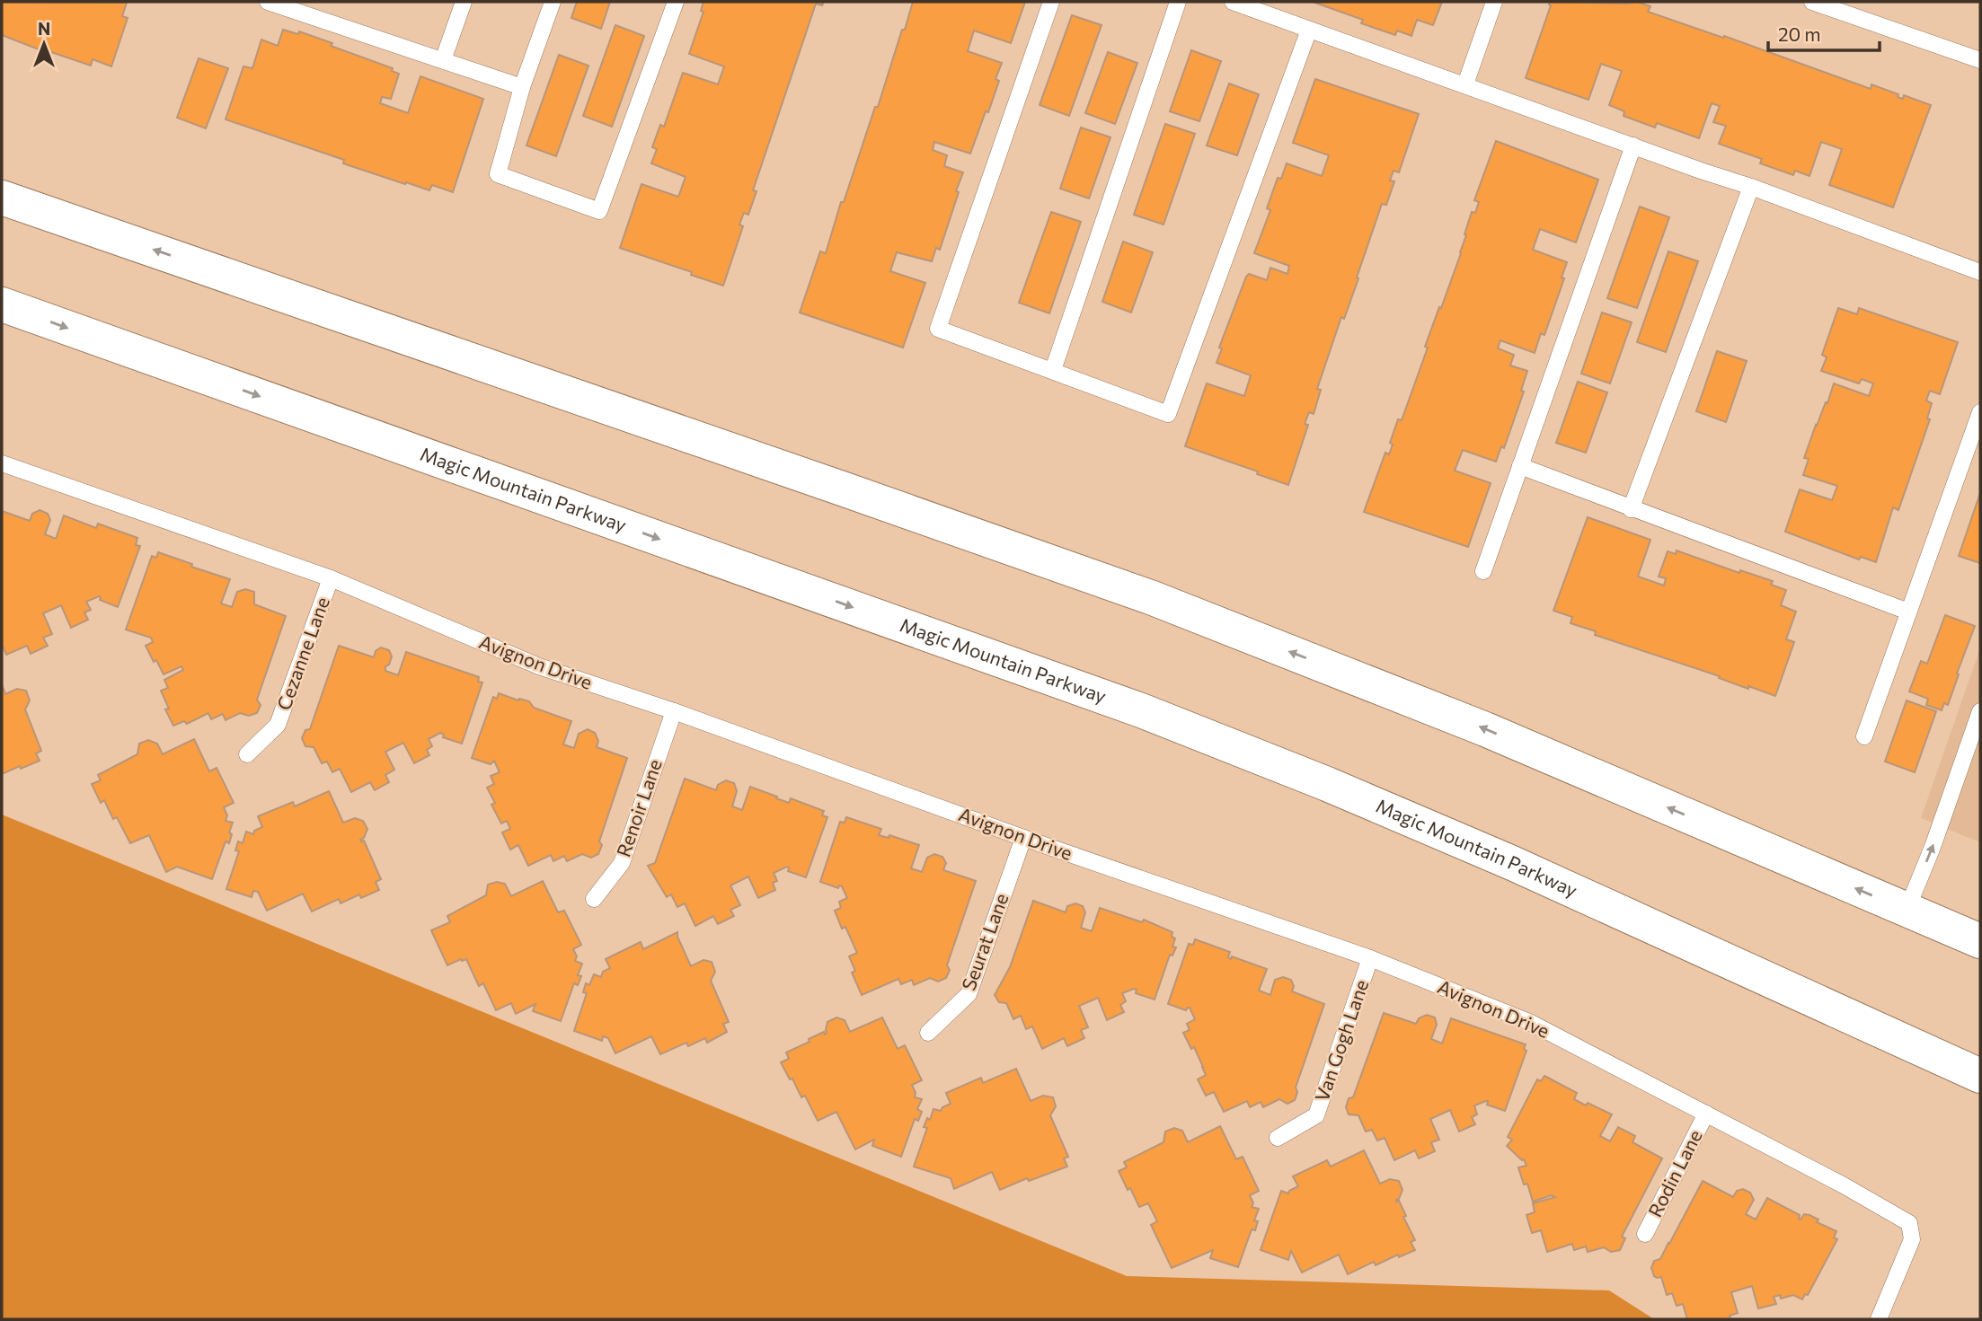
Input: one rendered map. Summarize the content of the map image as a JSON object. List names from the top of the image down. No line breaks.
{"streets":{"main road":["Magic Mountain Parkway"],"lane":["Cezanne Lane","Avignon Drive","Renoir Lane","Seurat Lane","Van Gogh Lane","Rodin Lane"]},"crossings":[["Cezanne Lane","Avignon Drive"],["Avignon Drive","Renoir Lane"],["Avignon Drive","Seurat Lane"],["Avignon Drive","Van Gogh Lane"],["Avignon Drive","Rodin Lane"]],"scale_bar":"20 m","north":"top"}
